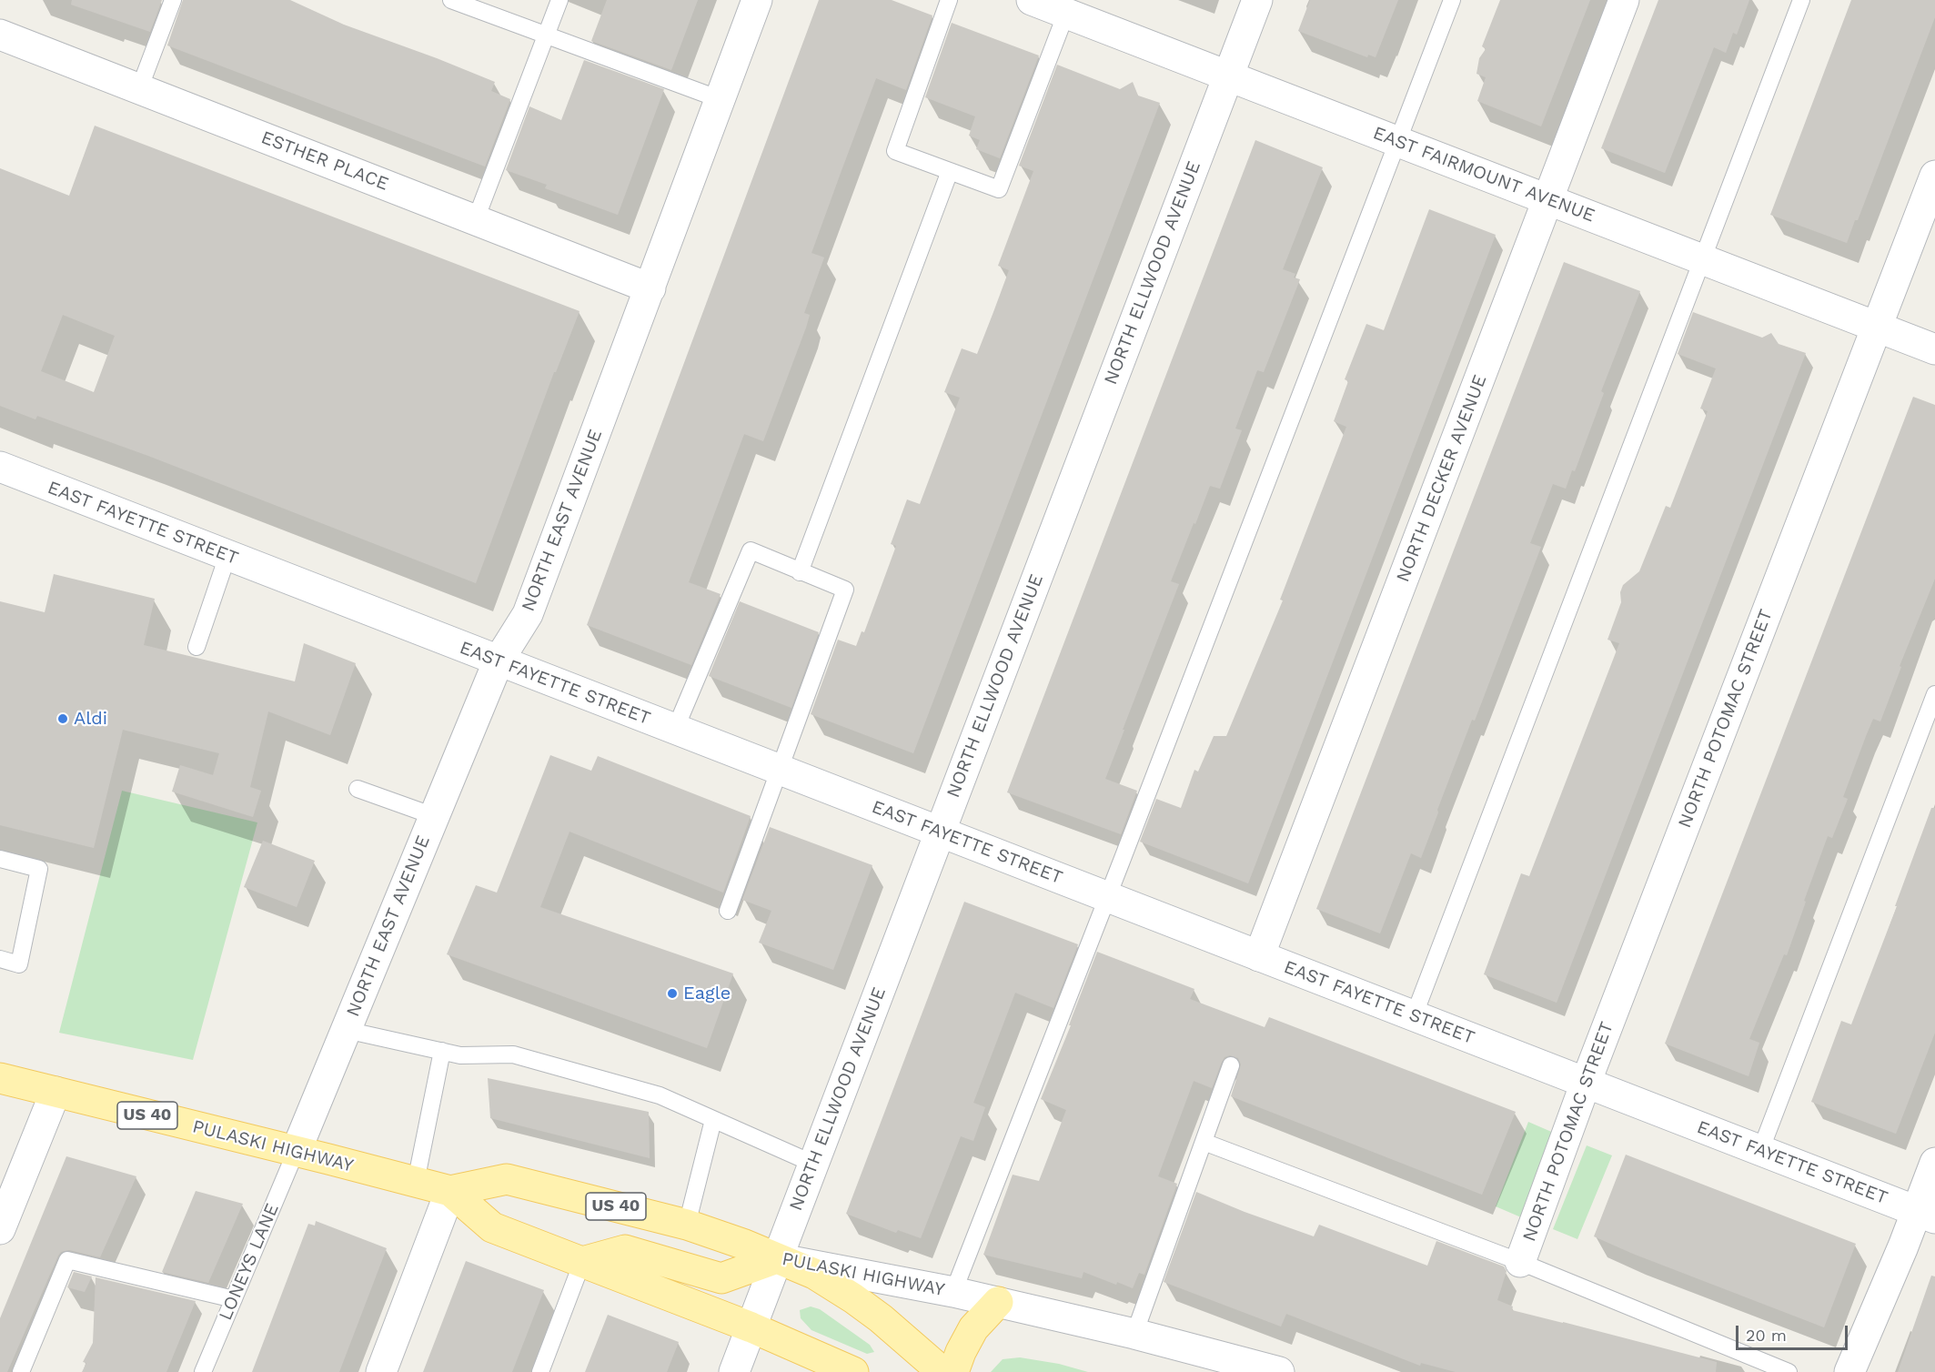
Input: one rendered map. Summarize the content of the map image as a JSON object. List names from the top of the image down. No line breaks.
{"streets":{"main road":["US 40","PULASKI HIGHWAY"],"street":["ESTHER PLACE","EAST FAIRMOUNT AVENUE","NORTH ELLWOOD AVENUE","NORTH DECKER AVENUE","NORTH EAST AVENUE","EAST FAYETTE STREET","NORTH POTOMAC STREET"],"lane":["LONEYS LANE"]},"crossings":[["ESTHER PLACE","NORTH EAST AVENUE"],["EAST FAIRMOUNT AVENUE","NORTH ELLWOOD AVENUE"],["EAST FAIRMOUNT AVENUE","NORTH DECKER AVENUE"],["EAST FAIRMOUNT AVENUE","NORTH POTOMAC STREET"],["NORTH ELLWOOD AVENUE","EAST FAYETTE STREET"],["NORTH ELLWOOD AVENUE","US 40"],["NORTH ELLWOOD AVENUE","PULASKI HIGHWAY"],["NORTH DECKER AVENUE","EAST FAYETTE STREET"],["NORTH EAST AVENUE","EAST FAYETTE STREET"],["NORTH EAST AVENUE","PULASKI HIGHWAY"],["NORTH EAST AVENUE","LONEYS LANE"],["EAST FAYETTE STREET","NORTH POTOMAC STREET"],["US 40","PULASKI HIGHWAY"],["PULASKI HIGHWAY","LONEYS LANE"]],"places":["Aldi","Eagle"],"scale_bar":"20 m"}
